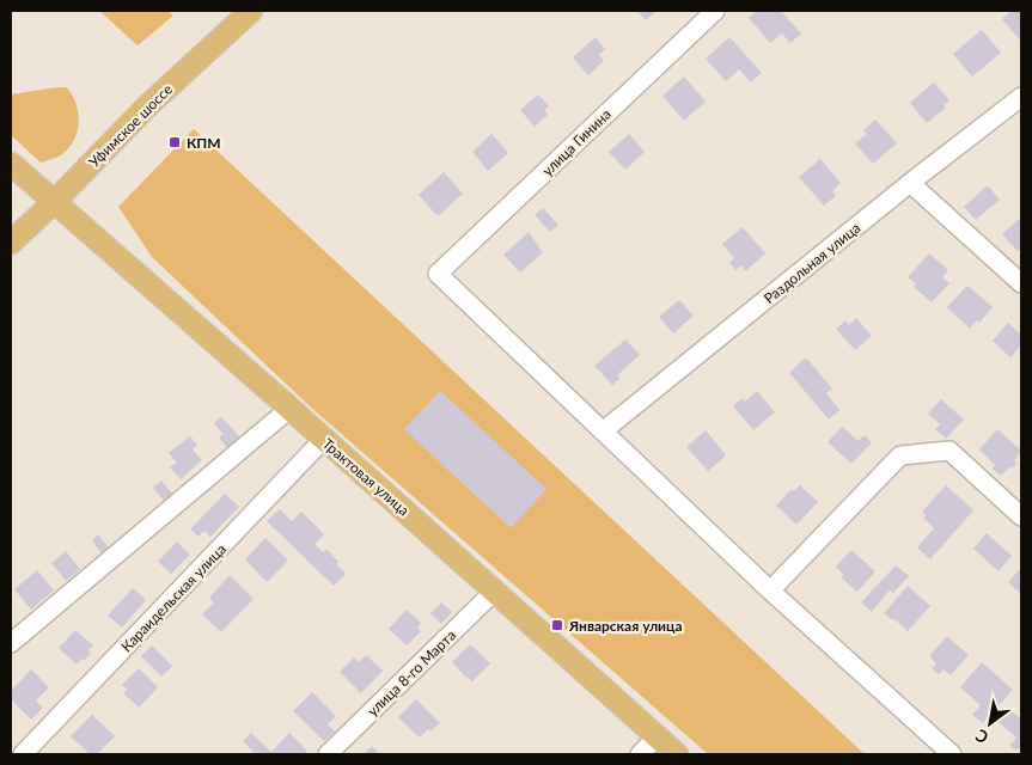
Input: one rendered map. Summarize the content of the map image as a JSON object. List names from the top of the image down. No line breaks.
{"streets":{"main road":["Уфимское шоссе","Трактовая улица"],"street":["улица Гинина","Раздольная улица","Караидельская улица","улица 8-го Марта"]},"crossings":[["Уфимское шоссе","Трактовая улица"],["улица Гинина","Раздольная улица"],["Трактовая улица","Караидельская улица"],["Трактовая улица","улица 8-го Марта"]],"places":{"transit":["КПМ","Январская улица"]},"north":"bottom left"}
